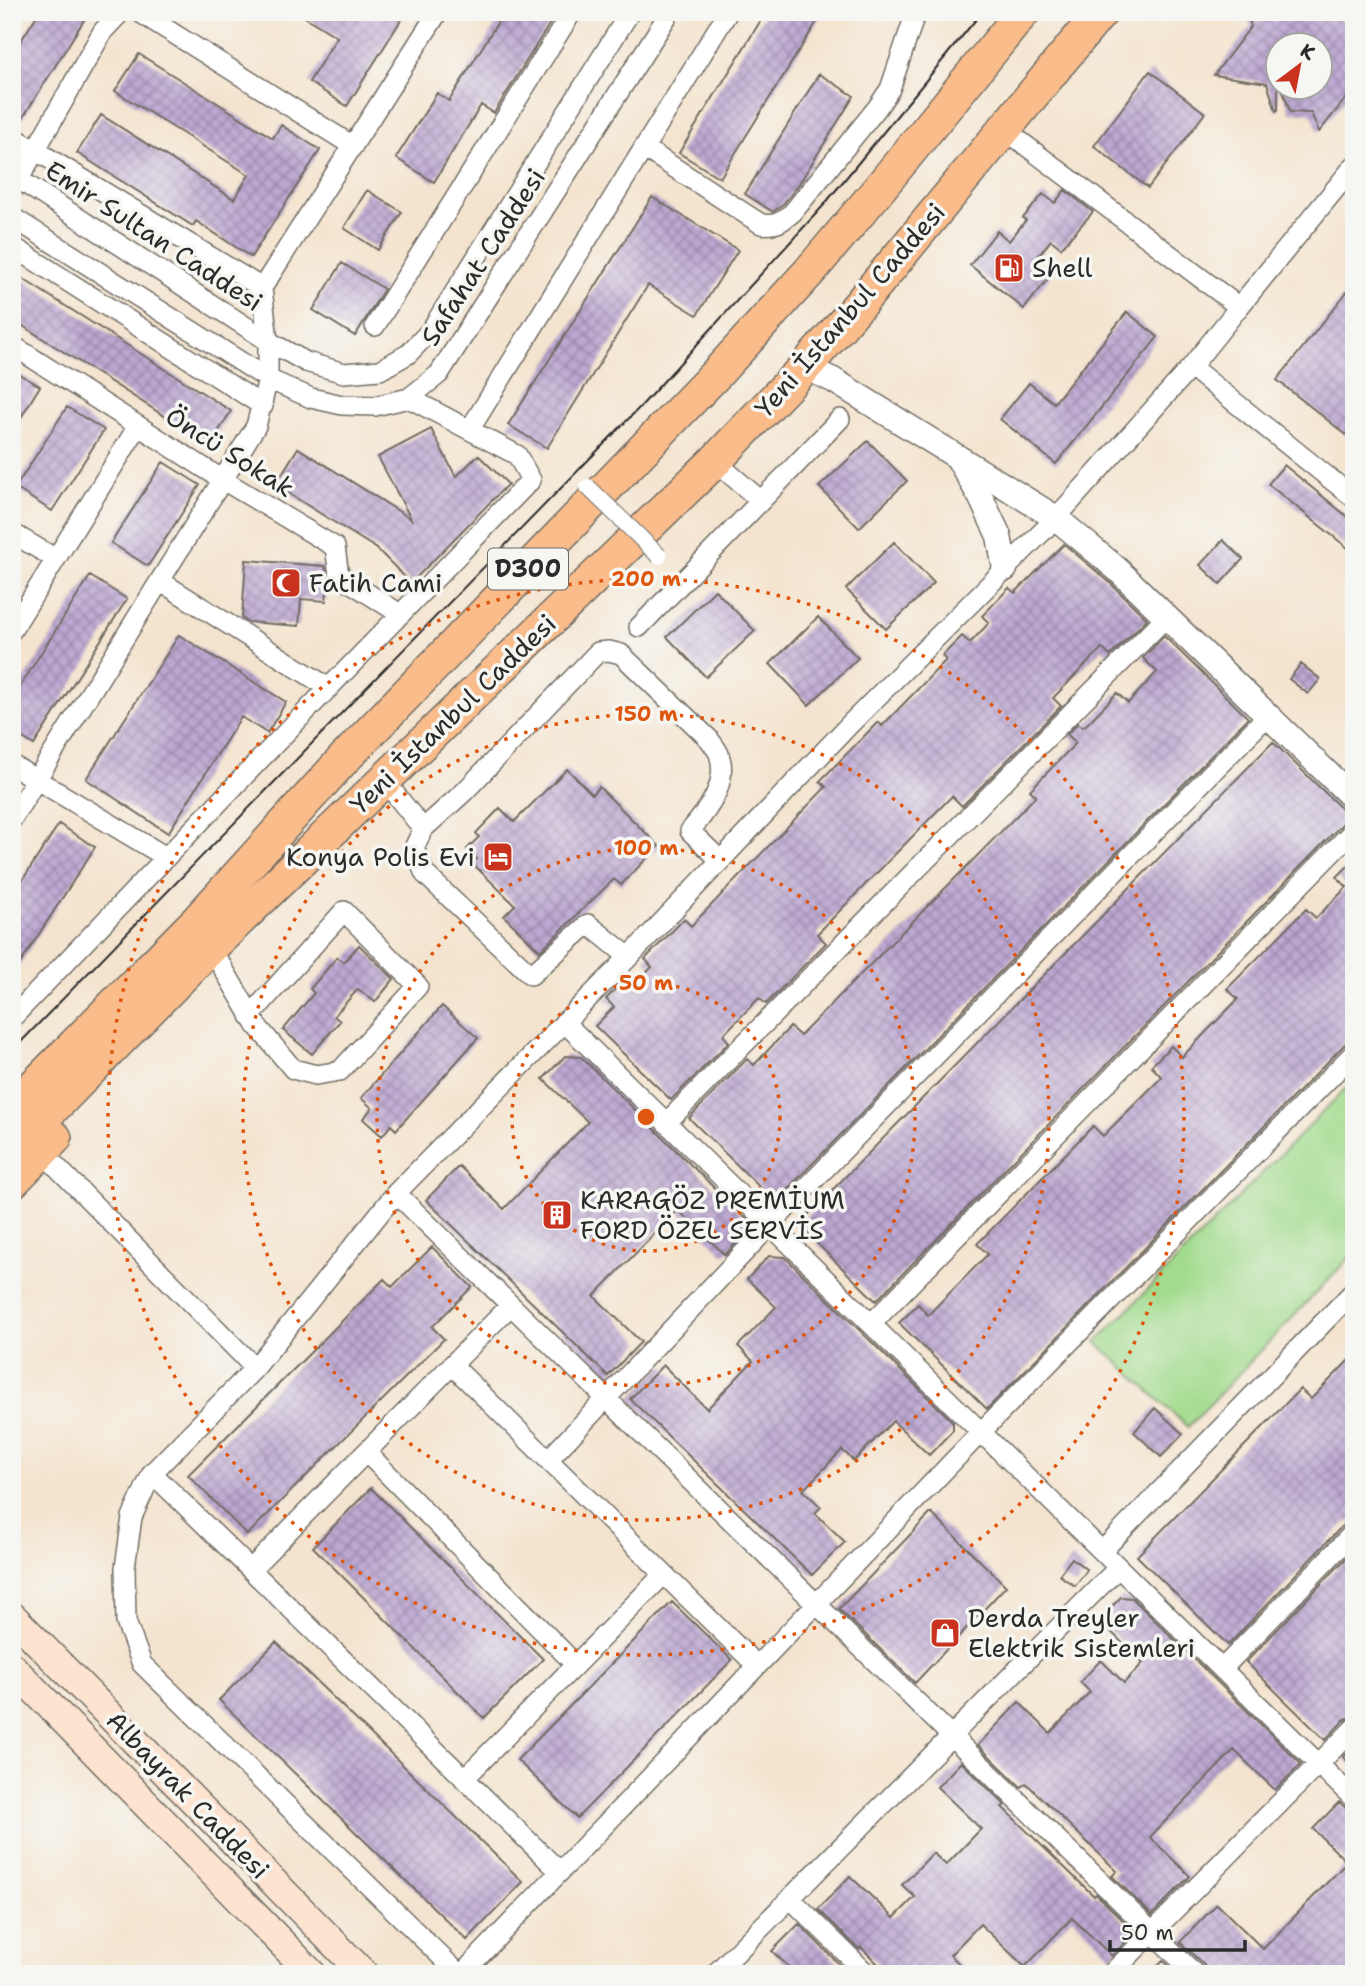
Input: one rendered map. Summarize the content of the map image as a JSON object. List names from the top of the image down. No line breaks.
{"streets":{"highway":["Yeni İstanbul Caddesi","D300"],"main road":["Albayrak Caddesi"],"street":["Emir Sultan Caddesi","Safahat Caddesi","Öncü Sokak"]},"crossings":[["Emir Sultan Caddesi","Safahat Caddesi"]],"places":{"fuel station":["Shell"],"mosque":["Fatih Cami"],"hotel":["Konya Polis Evi"],"building":["KARAGÖZ PREMİUM FORD ÖZEL SERVİS"],"shop":["Derda Treyler Elektrik Sistemleri"]},"scale_bar":"50 m","north":"top right","rings":["200 m","150 m","100 m","50 m"]}
